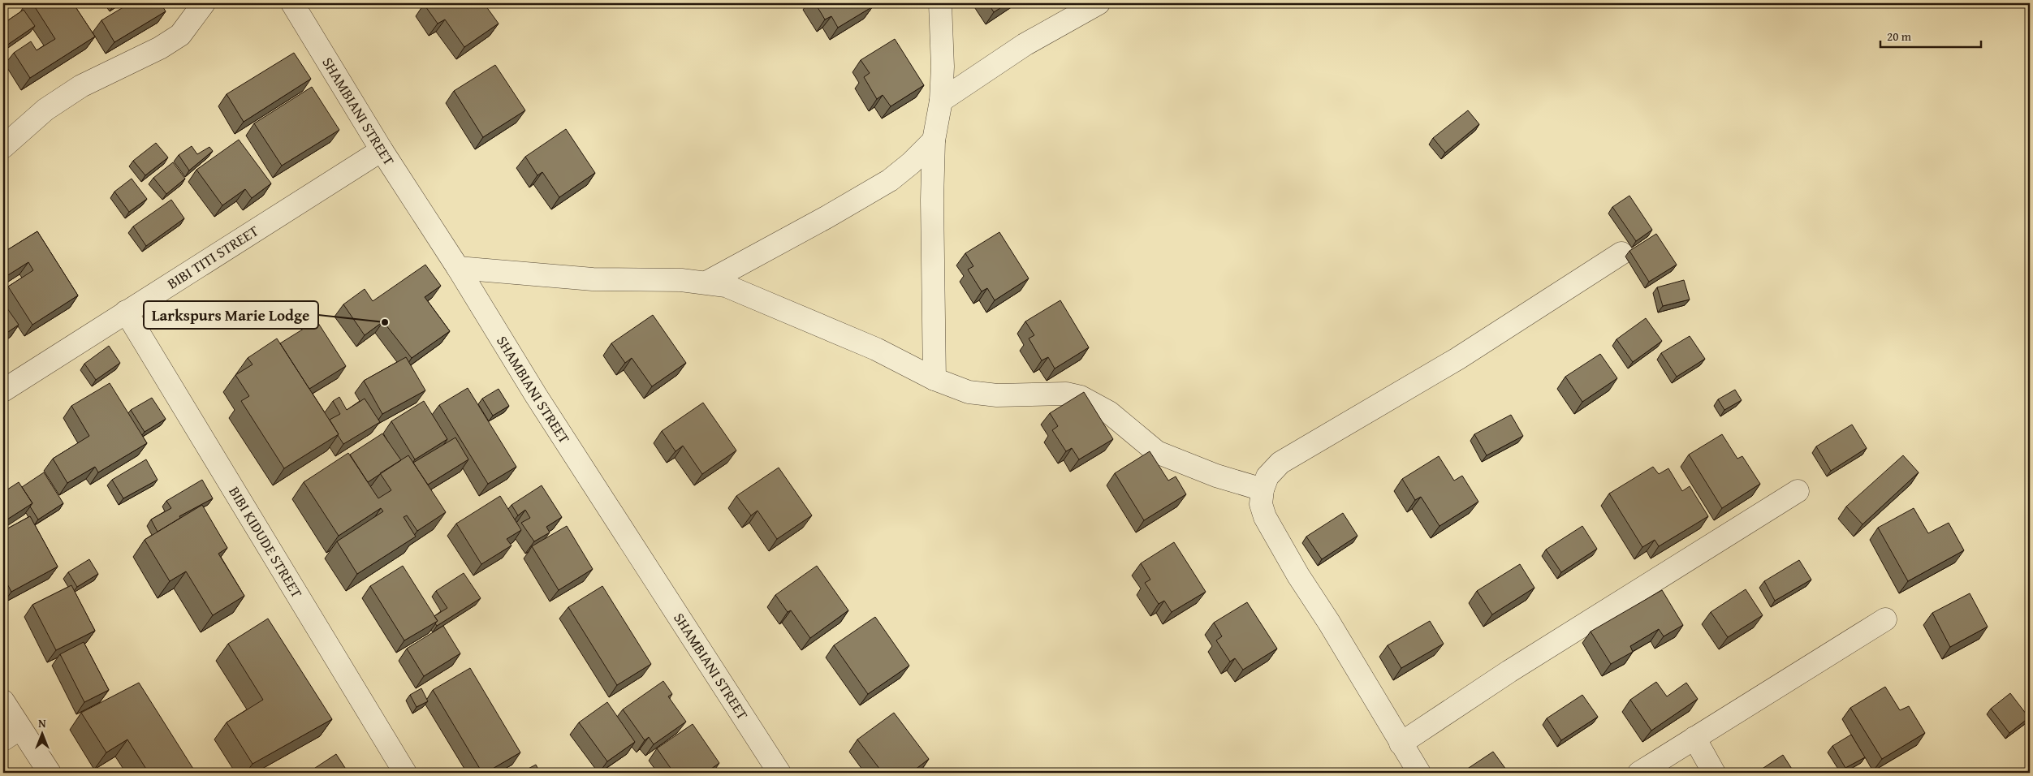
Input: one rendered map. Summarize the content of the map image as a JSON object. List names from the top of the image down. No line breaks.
{"streets":{"street":["SHAMBIANI STREET","BIBI TITI STREET","BIBI KIDUDE STREET"]},"crossings":[["SHAMBIANI STREET","BIBI TITI STREET"],["BIBI TITI STREET","BIBI KIDUDE STREET"]],"places":["Larkspurs Marie Lodge"],"scale_bar":"20 m","north":"top"}
